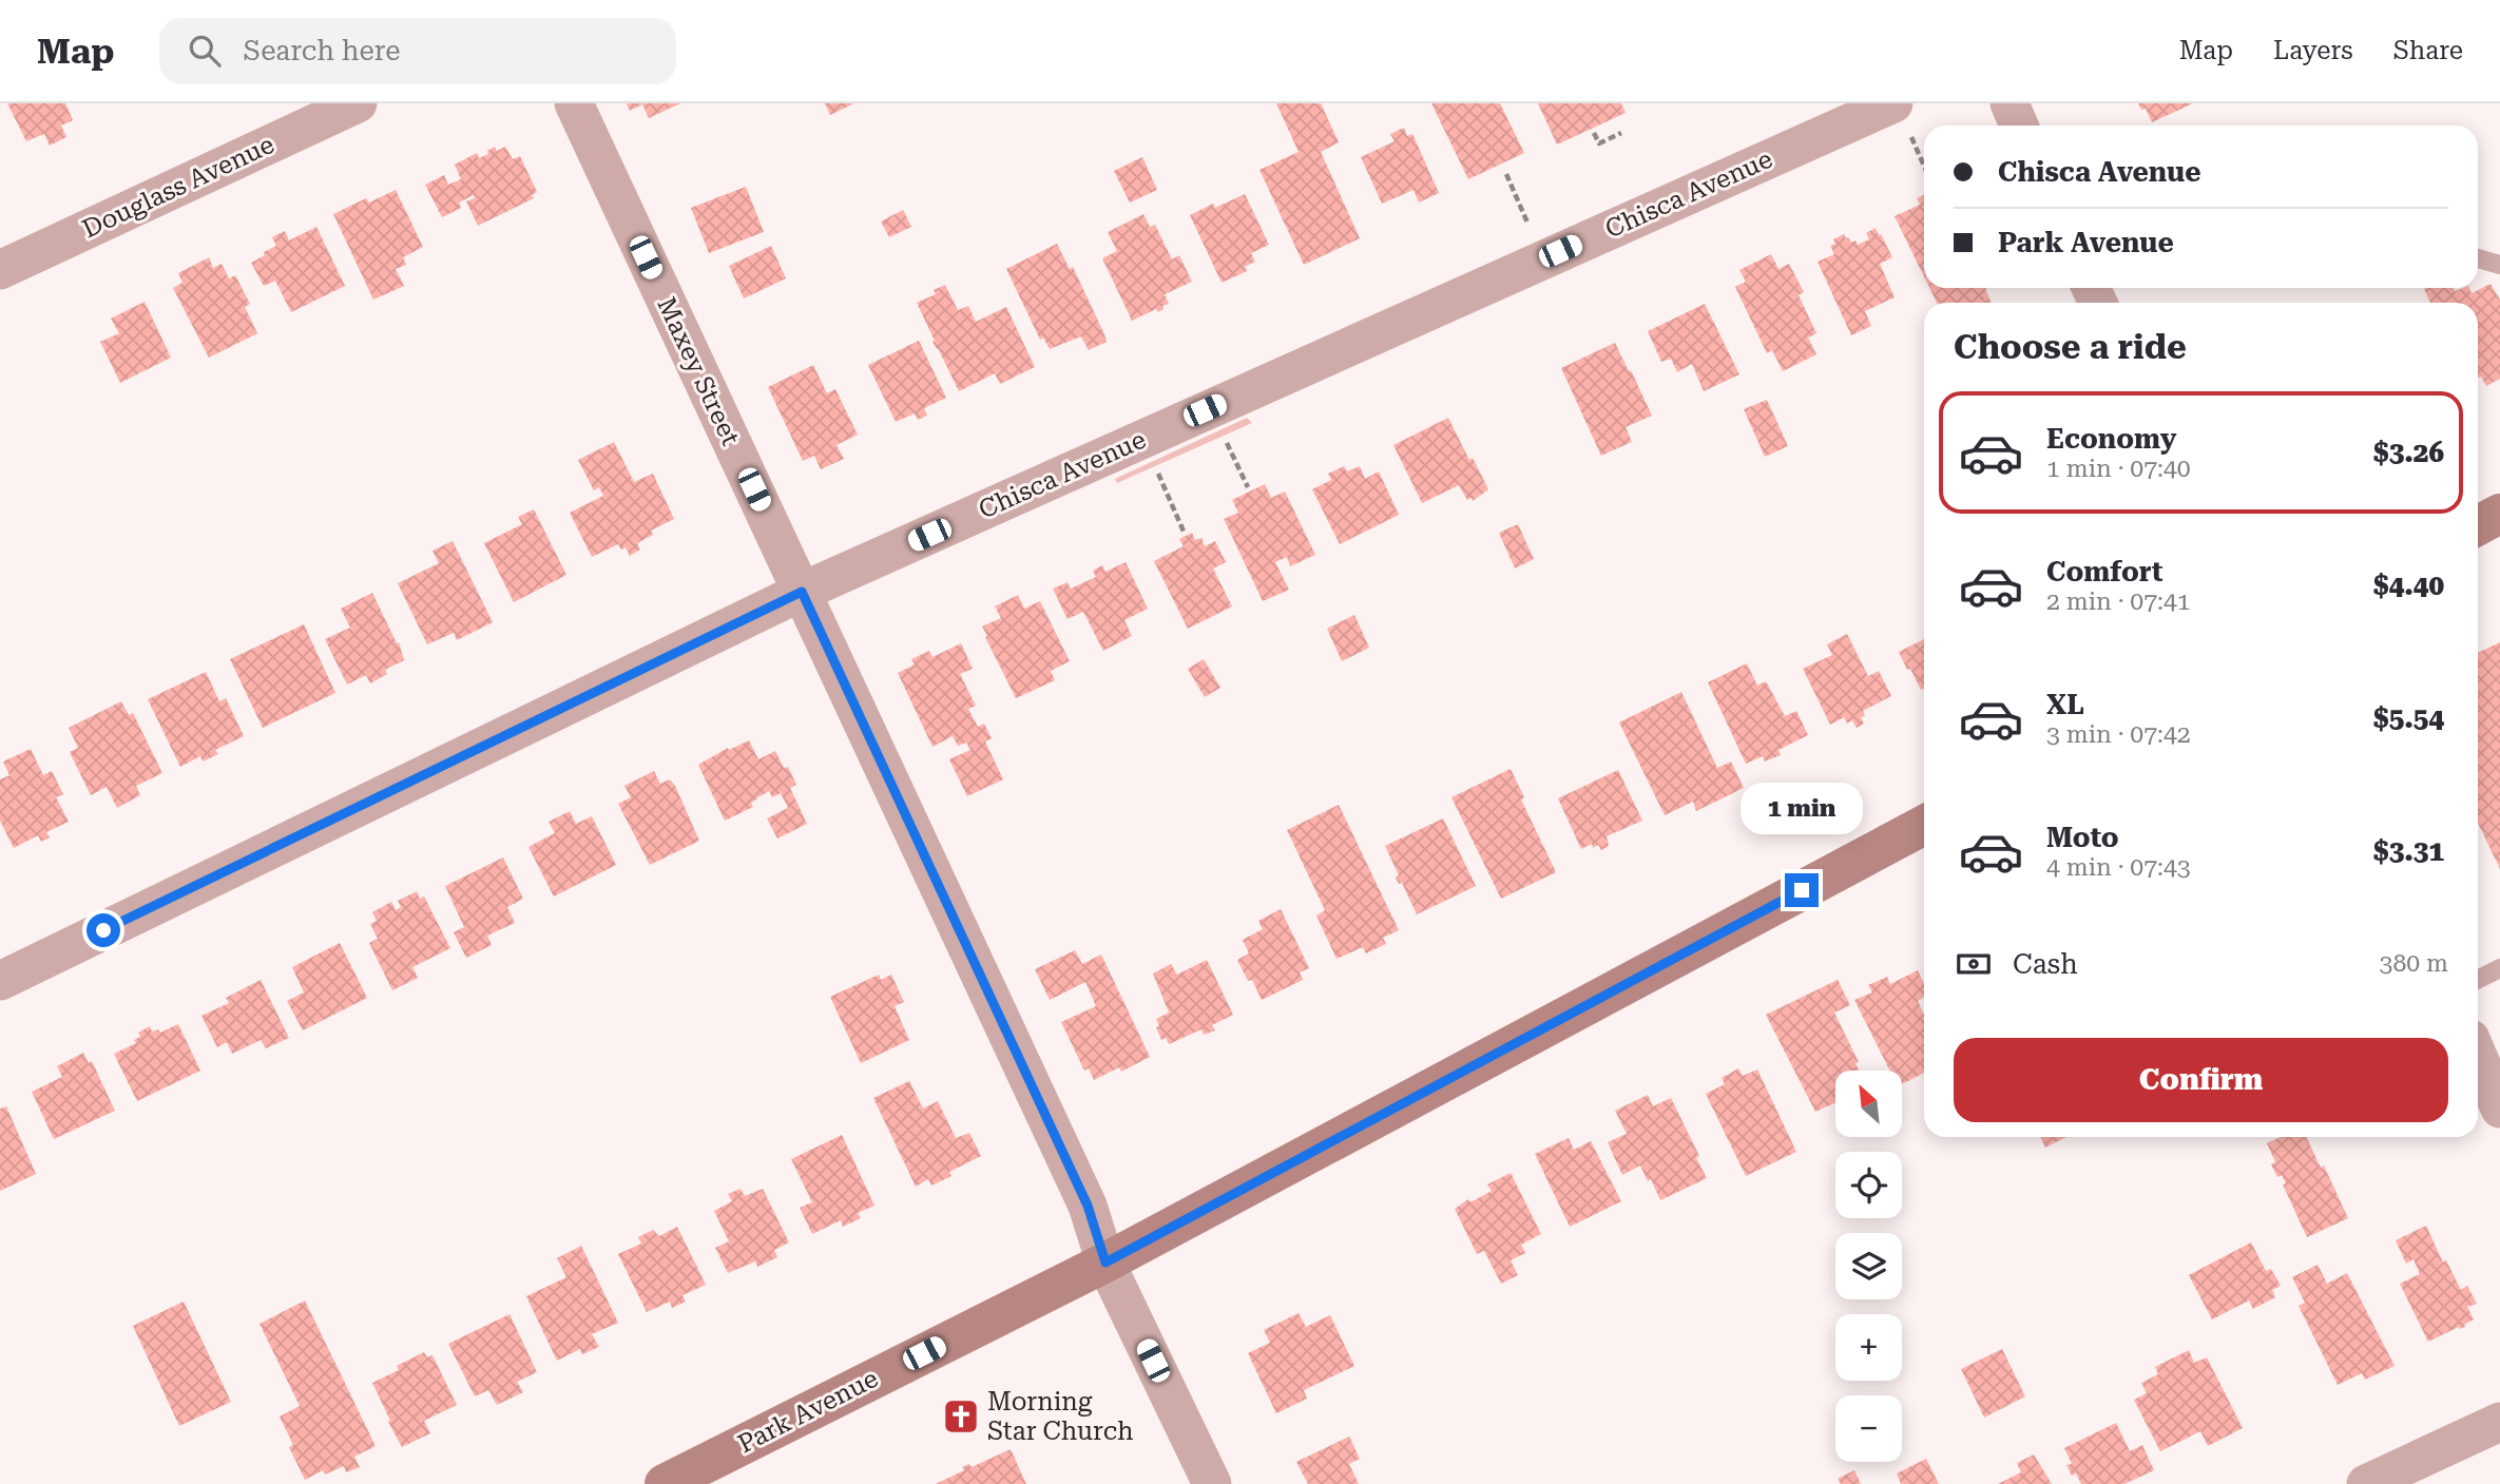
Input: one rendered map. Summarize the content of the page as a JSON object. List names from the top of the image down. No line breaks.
{"streets":{"main road":["Park Avenue"],"street":["Douglass Avenue","Chisca Avenue","Maxey Street"]},"crossings":[["Chisca Avenue","Maxey Street"],["Maxey Street","Park Avenue"]],"places":{"church":["Morning Star Church"]},"north":"top left","page":{"header":"Map","search":"Search here","nav":["Map","Layers","Share"],"banner":["Chisca Avenue","Park Avenue"],"heading":"Choose a ride","list":[{"name":"Economy","note":"1 min · 07:40","value":"$3.26"},{"name":"Comfort","note":"2 min · 07:41","value":"$4.40"},{"name":"XL","note":"3 min · 07:42","value":"$5.54"},{"name":"Moto","note":"4 min · 07:43","value":"$3.31"}],"bubble":"1 min","pay":["Cash","380 m"],"buttons":"Confirm","map_buttons":["+","−"]}}
